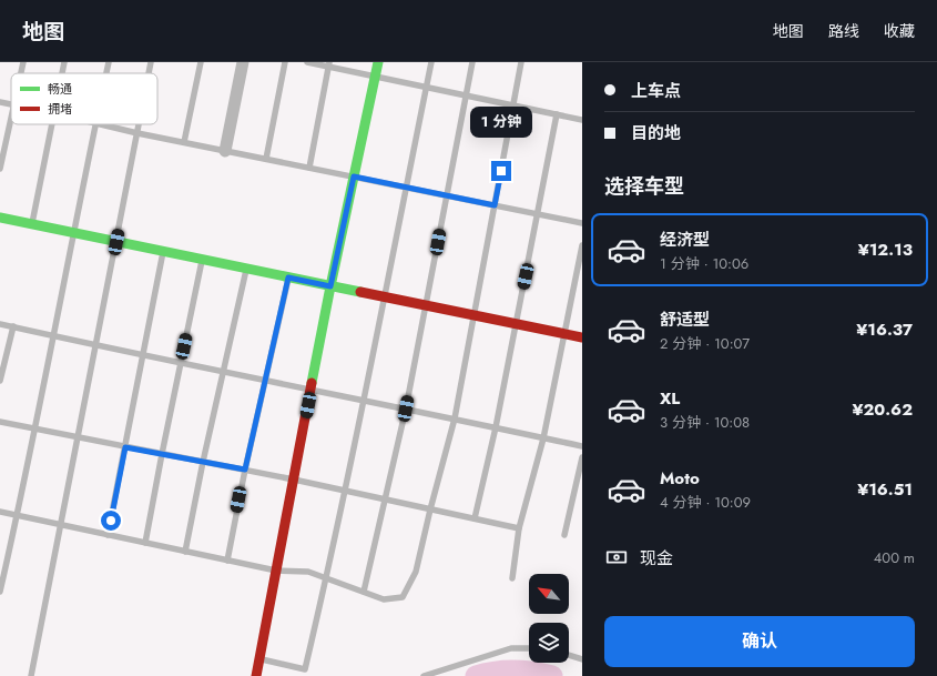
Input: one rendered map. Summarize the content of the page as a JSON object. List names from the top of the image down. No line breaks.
{"legend":["畅通","拥堵"],"north":"top left","page":{"header":"地图","nav":["地图","路线","收藏"],"banner":["上车点","目的地"],"bubble":"1 分钟","heading":"选择车型","list":[{"name":"经济型","note":"1 分钟 · 10:06","value":"¥12.13"},{"name":"舒适型","note":"2 分钟 · 10:07","value":"¥16.37"},{"name":"XL","note":"3 分钟 · 10:08","value":"¥20.62"},{"name":"Moto","note":"4 分钟 · 10:09","value":"¥16.51"}],"pay":["现金","400 m"],"buttons":"确认"}}
